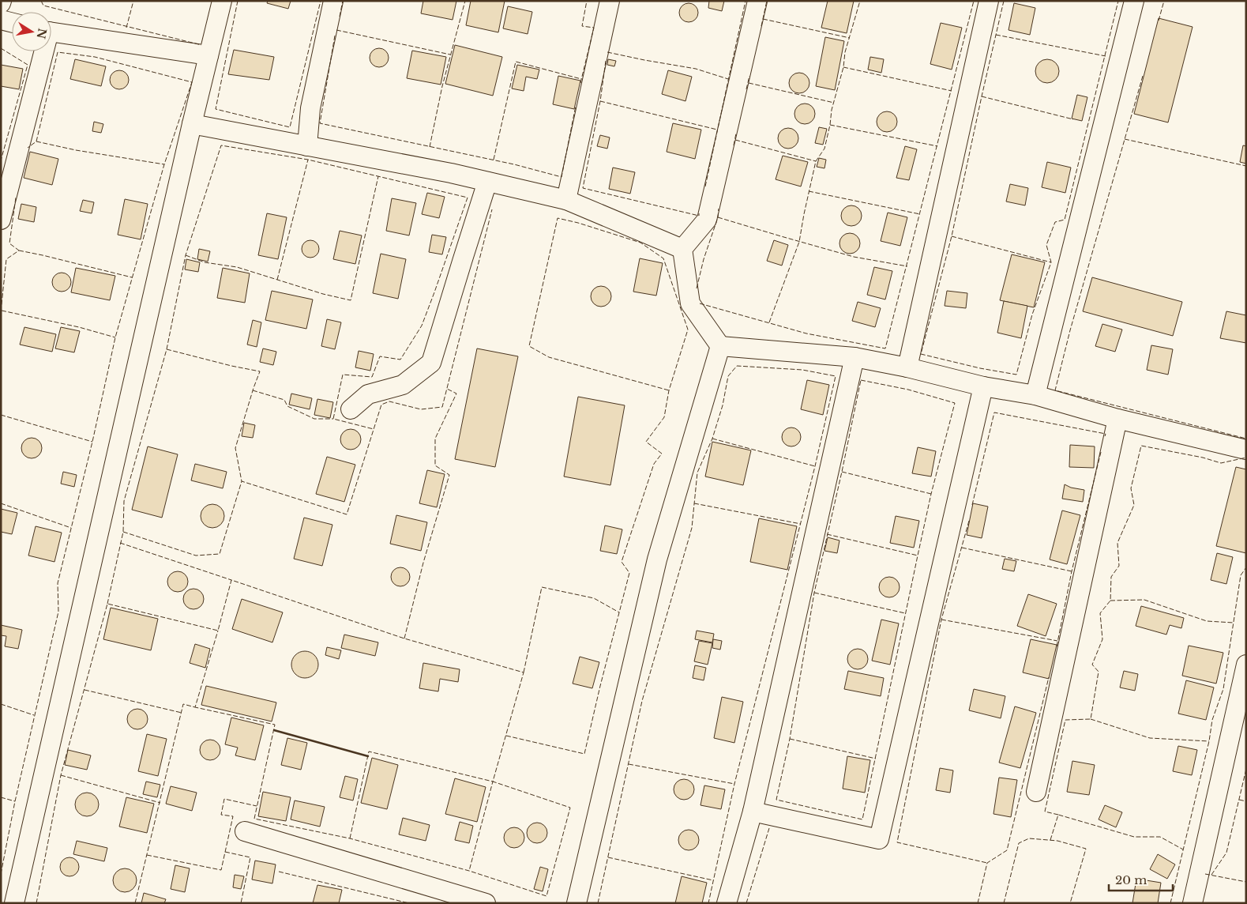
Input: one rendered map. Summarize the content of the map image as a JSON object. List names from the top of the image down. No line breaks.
{"scale_bar":"20 m","north":"right"}
